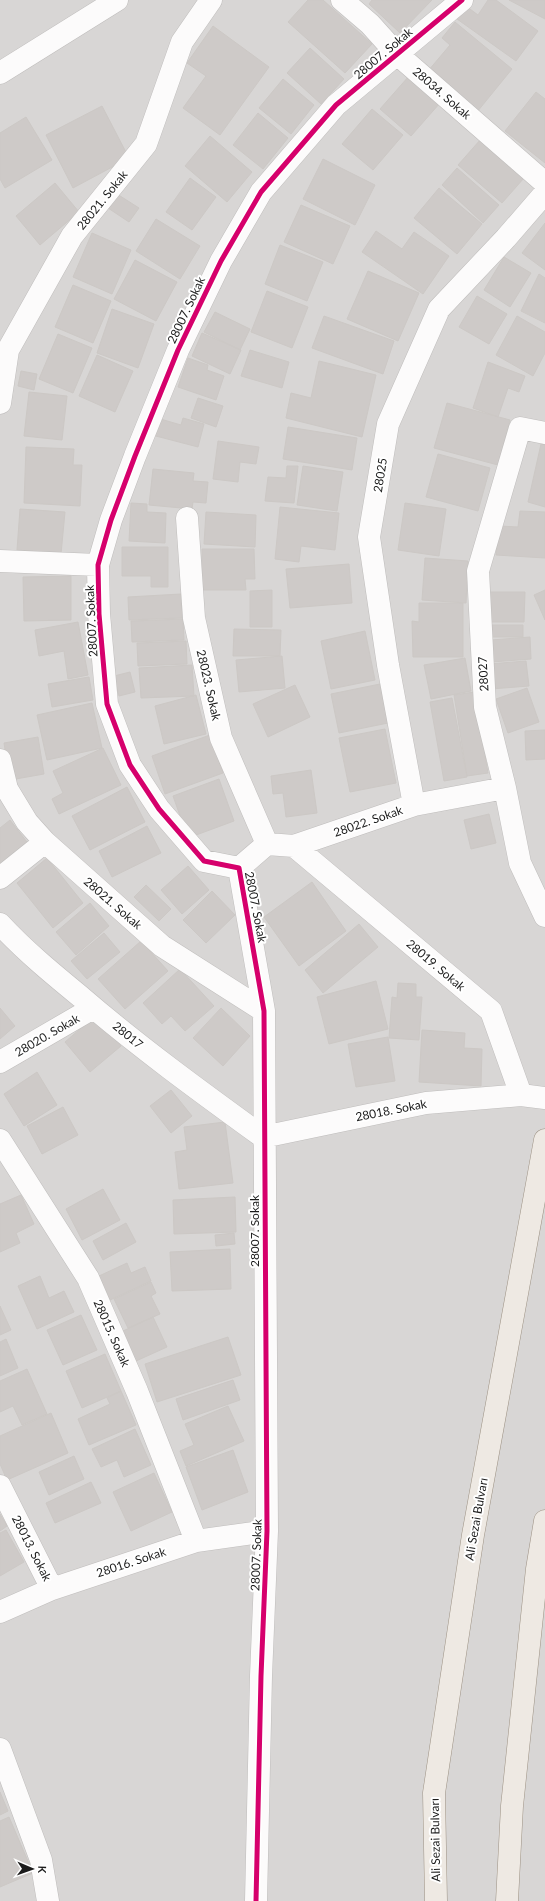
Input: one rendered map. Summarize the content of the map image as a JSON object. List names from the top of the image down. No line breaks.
{"streets":{"main road":["Ali Sezai Bulvarı"],"street":["28007. Sokak","28034. Sokak","28021. Sokak","28025","28027","28023. Sokak","28022. Sokak","28019. Sokak","28020. Sokak","28017","28018. Sokak","28015. Sokak","28013. Sokak","28016. Sokak"]},"crossings":[["28007. Sokak","28034. Sokak"],["28007. Sokak","28021. Sokak"],["28007. Sokak","28017"],["28007. Sokak","28018. Sokak"],["28007. Sokak","28016. Sokak"],["28025","28022. Sokak"],["28027","28022. Sokak"],["28023. Sokak","28022. Sokak"],["28022. Sokak","28019. Sokak"],["28019. Sokak","28018. Sokak"],["28020. Sokak","28017"],["28017","28018. Sokak"],["28015. Sokak","28016. Sokak"],["28013. Sokak","28016. Sokak"]],"north":"right"}
